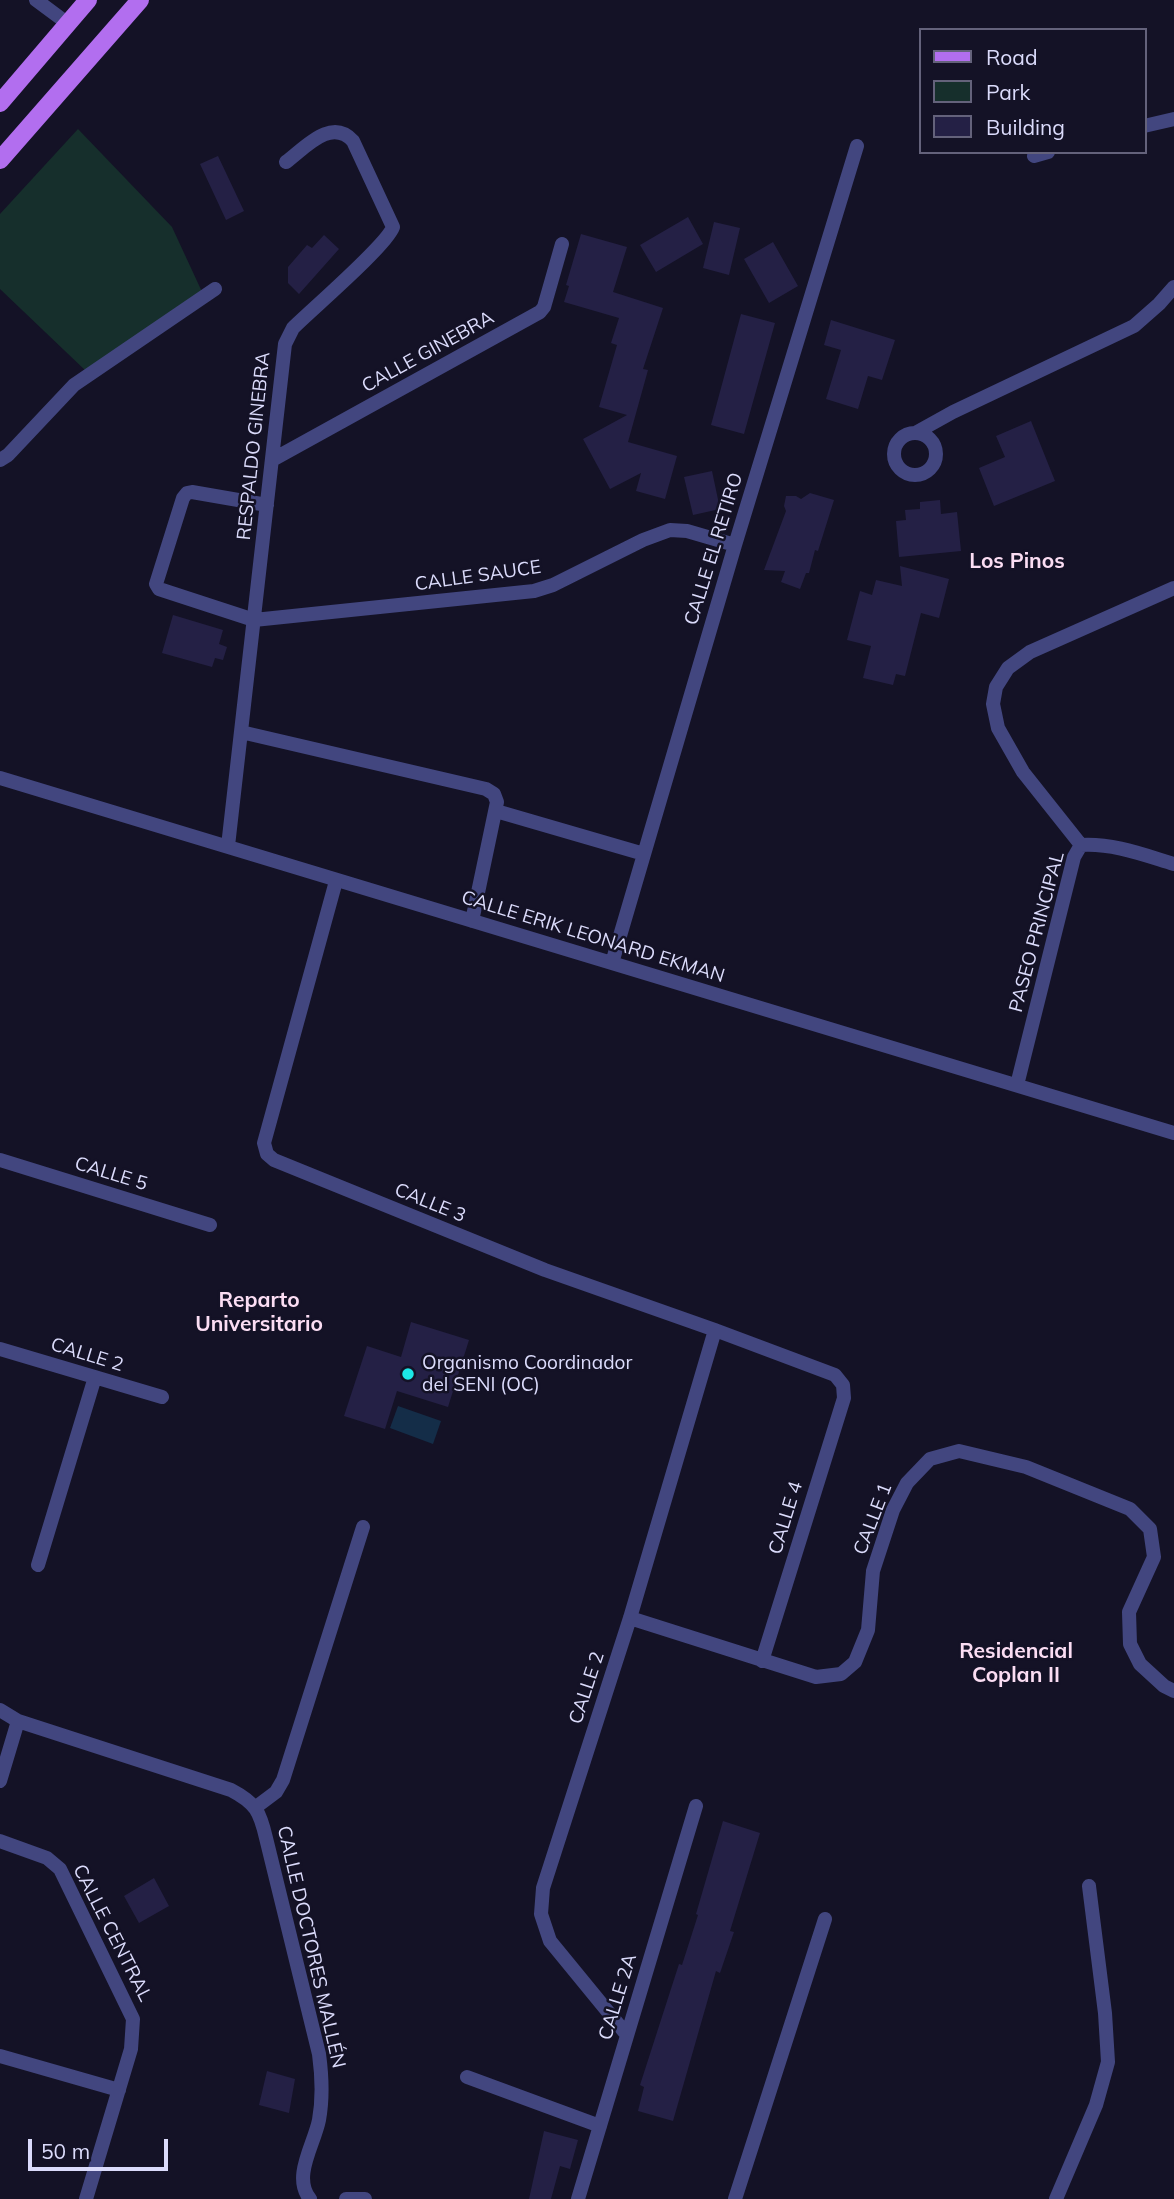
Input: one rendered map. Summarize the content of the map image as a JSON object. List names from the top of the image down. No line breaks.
{"streets":{"street":["CALLE GINEBRA","RESPALDO GINEBRA","CALLE EL RETIRO","CALLE SAUCE","PASEO PRINCIPAL","CALLE ERIK LEONARD EKMAN","CALLE 5","CALLE 3","CALLE 2","CALLE 4","CALLE 1","CALLE CENTRAL","CALLE DOCTORES MALLÉN","CALLE 2A"]},"crossings":[["CALLE GINEBRA","RESPALDO GINEBRA"],["RESPALDO GINEBRA","CALLE SAUCE"],["RESPALDO GINEBRA","CALLE ERIK LEONARD EKMAN"],["CALLE EL RETIRO","CALLE SAUCE"],["CALLE EL RETIRO","CALLE ERIK LEONARD EKMAN"],["PASEO PRINCIPAL","CALLE ERIK LEONARD EKMAN"],["CALLE ERIK LEONARD EKMAN","CALLE 3"],["CALLE 3","CALLE 2"],["CALLE 3","CALLE 4"],["CALLE 2","CALLE 1"],["CALLE 2","CALLE 2A"],["CALLE 4","CALLE 1"]],"districts":["Los Pinos","Reparto Universitario","Residencial Coplan II"],"places":["Organismo Coordinador del SENI (OC)"],"legend":["Road","Park","Building"],"scale_bar":"50 m"}
